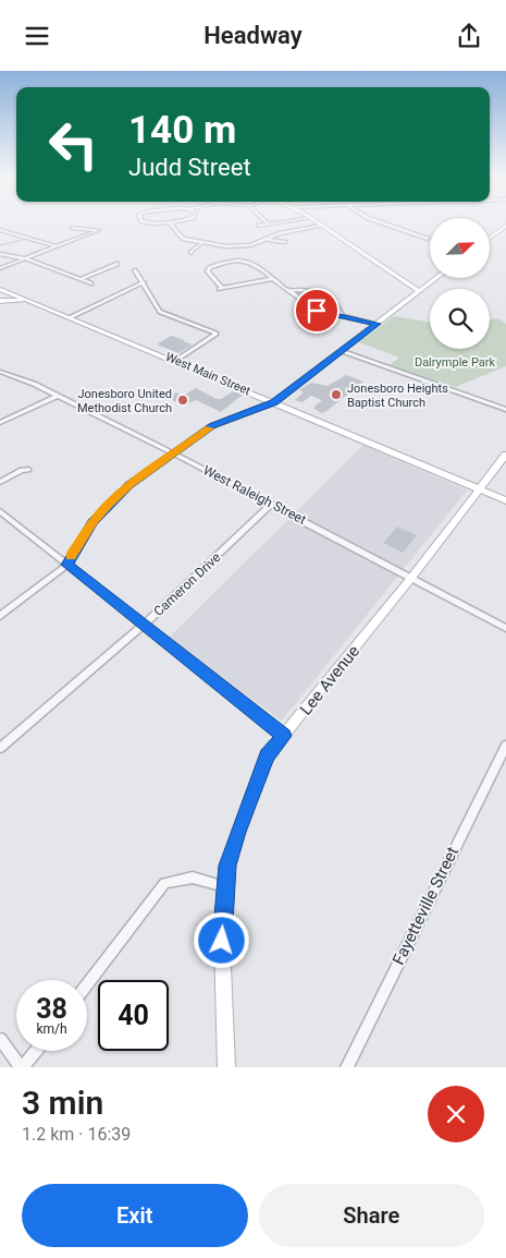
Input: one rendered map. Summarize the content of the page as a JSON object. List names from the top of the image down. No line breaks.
{"streets":{"street":["West Main Street","West Raleigh Street","Cameron Drive","Lee Avenue","Fayetteville Street"]},"crossings":[["West Main Street","Lee Avenue"],["West Raleigh Street","Cameron Drive"],["West Raleigh Street","Lee Avenue"]],"parks":["Dalrymple Park"],"places":["Jonesboro Heights Baptist Church","Jonesboro United Methodist Church"],"north":"top right","page":{"header":"Headway","turn":["140 m","Judd Street"],"speed":"38 km/h","limit":"40","heading":["3 min","1.2 km · 16:39"],"buttons":["Exit","Share"]}}
